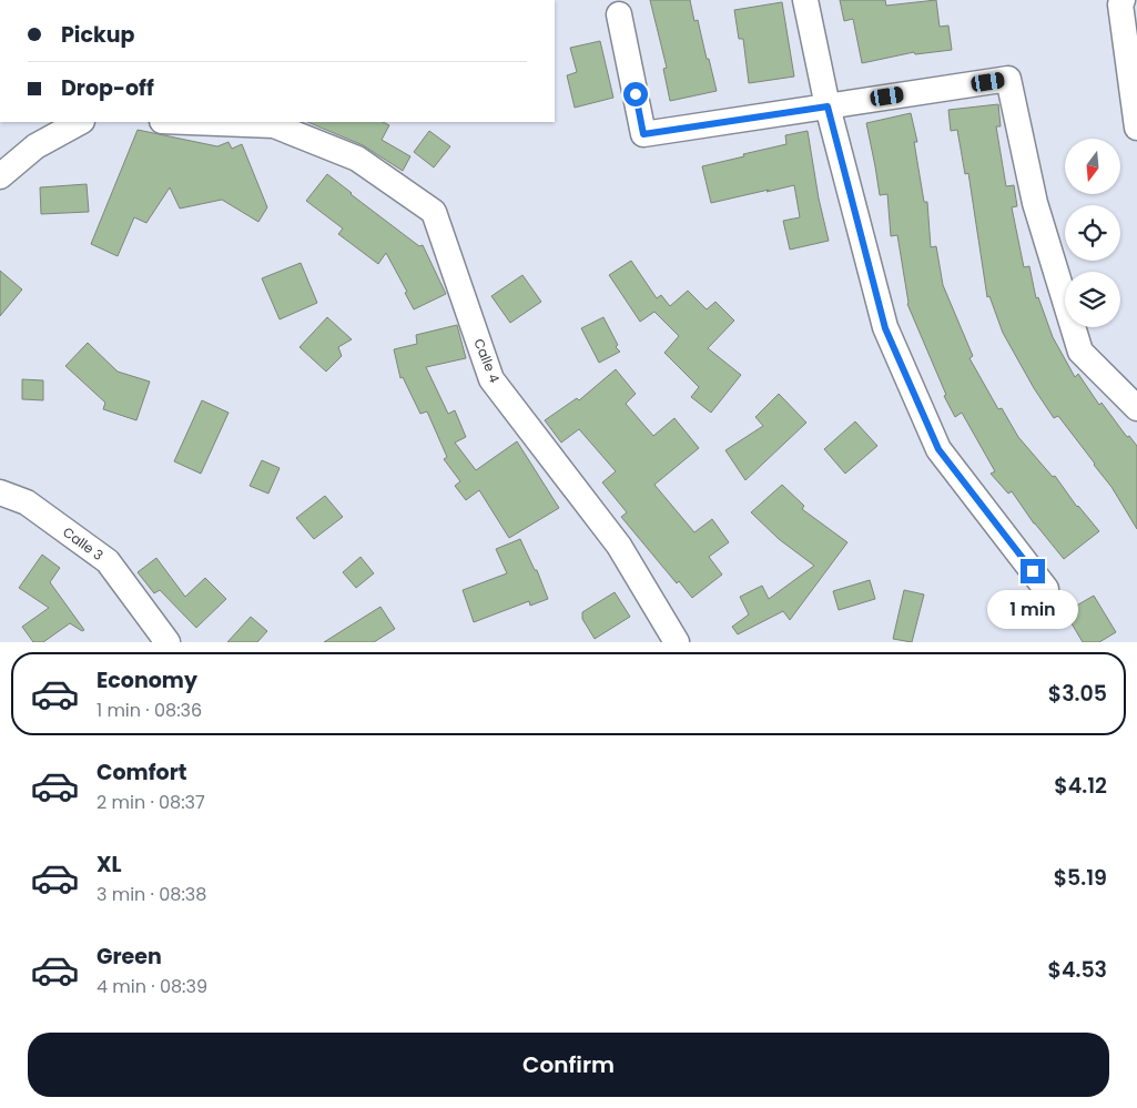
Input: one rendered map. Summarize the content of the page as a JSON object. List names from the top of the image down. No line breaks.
{"streets":{"street":["Calle 4","Calle 3"]},"north":"bottom","page":{"banner":["Pickup","Drop-off"],"bubble":"1 min","list":[{"name":"Economy","note":"1 min · 08:36","value":"$3.05"},{"name":"Comfort","note":"2 min · 08:37","value":"$4.12"},{"name":"XL","note":"3 min · 08:38","value":"$5.19"},{"name":"Green","note":"4 min · 08:39","value":"$4.53"}],"buttons":"Confirm"}}
